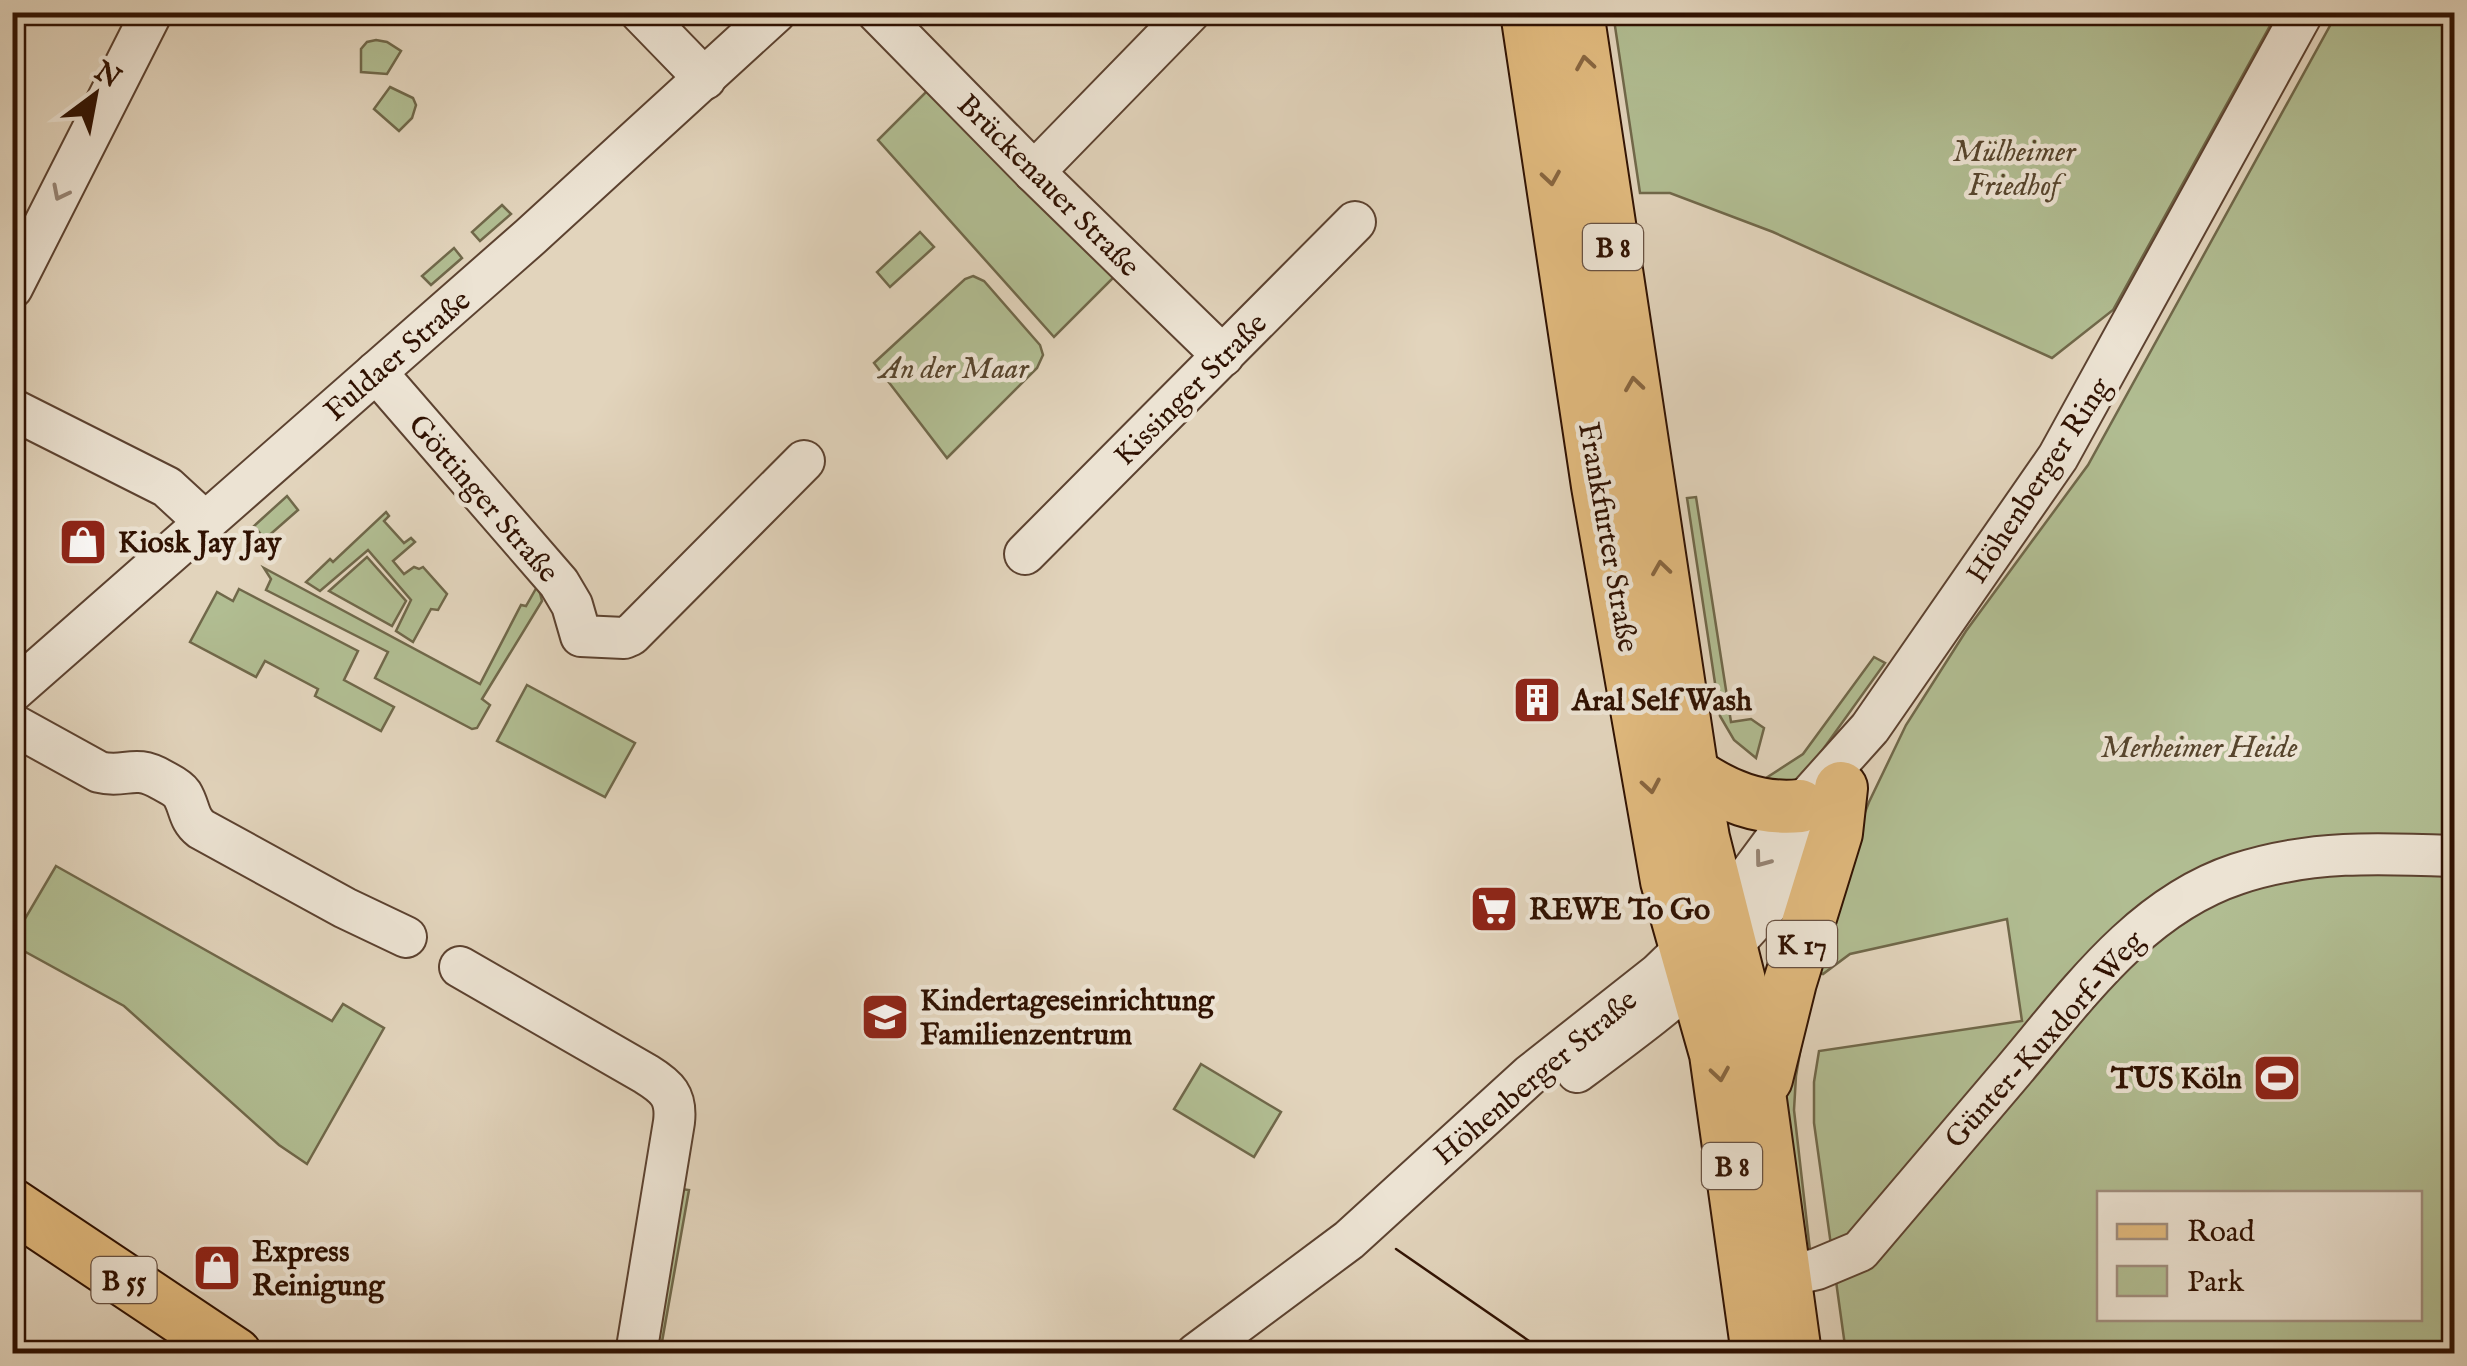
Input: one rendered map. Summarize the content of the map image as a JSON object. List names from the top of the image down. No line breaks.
{"streets":{"main road":["B 8","Frankfurter Straße","K 17","B 55"],"street":["Brückenauer Straße","Fuldaer Straße","Kissinger Straße","Höhenberger Ring","Göttinger Straße","Günter-Kuxdorf-Weg","Höhenberger Straße"]},"crossings":[["Brückenauer Straße","Kissinger Straße"],["Fuldaer Straße","Göttinger Straße"],["Höhenberger Ring","K 17"],["Frankfurter Straße","K 17"],["Frankfurter Straße","Günter-Kuxdorf-Weg"],["Frankfurter Straße","Höhenberger Straße"],["K 17","Höhenberger Straße"]],"parks":["Mülheimer Friedhof","An der Maar","Merheimer Heide"],"places":{"shop":["Kiosk Jay Jay","Express Reinigung"],"building":["Aral Self Wash"],"supermarket":["REWE To Go"],"school or university":["Kindertageseinrichtung Familienzentrum"],"sports":["TUS Köln"]},"legend":["Road","Park"],"north":"top right"}
